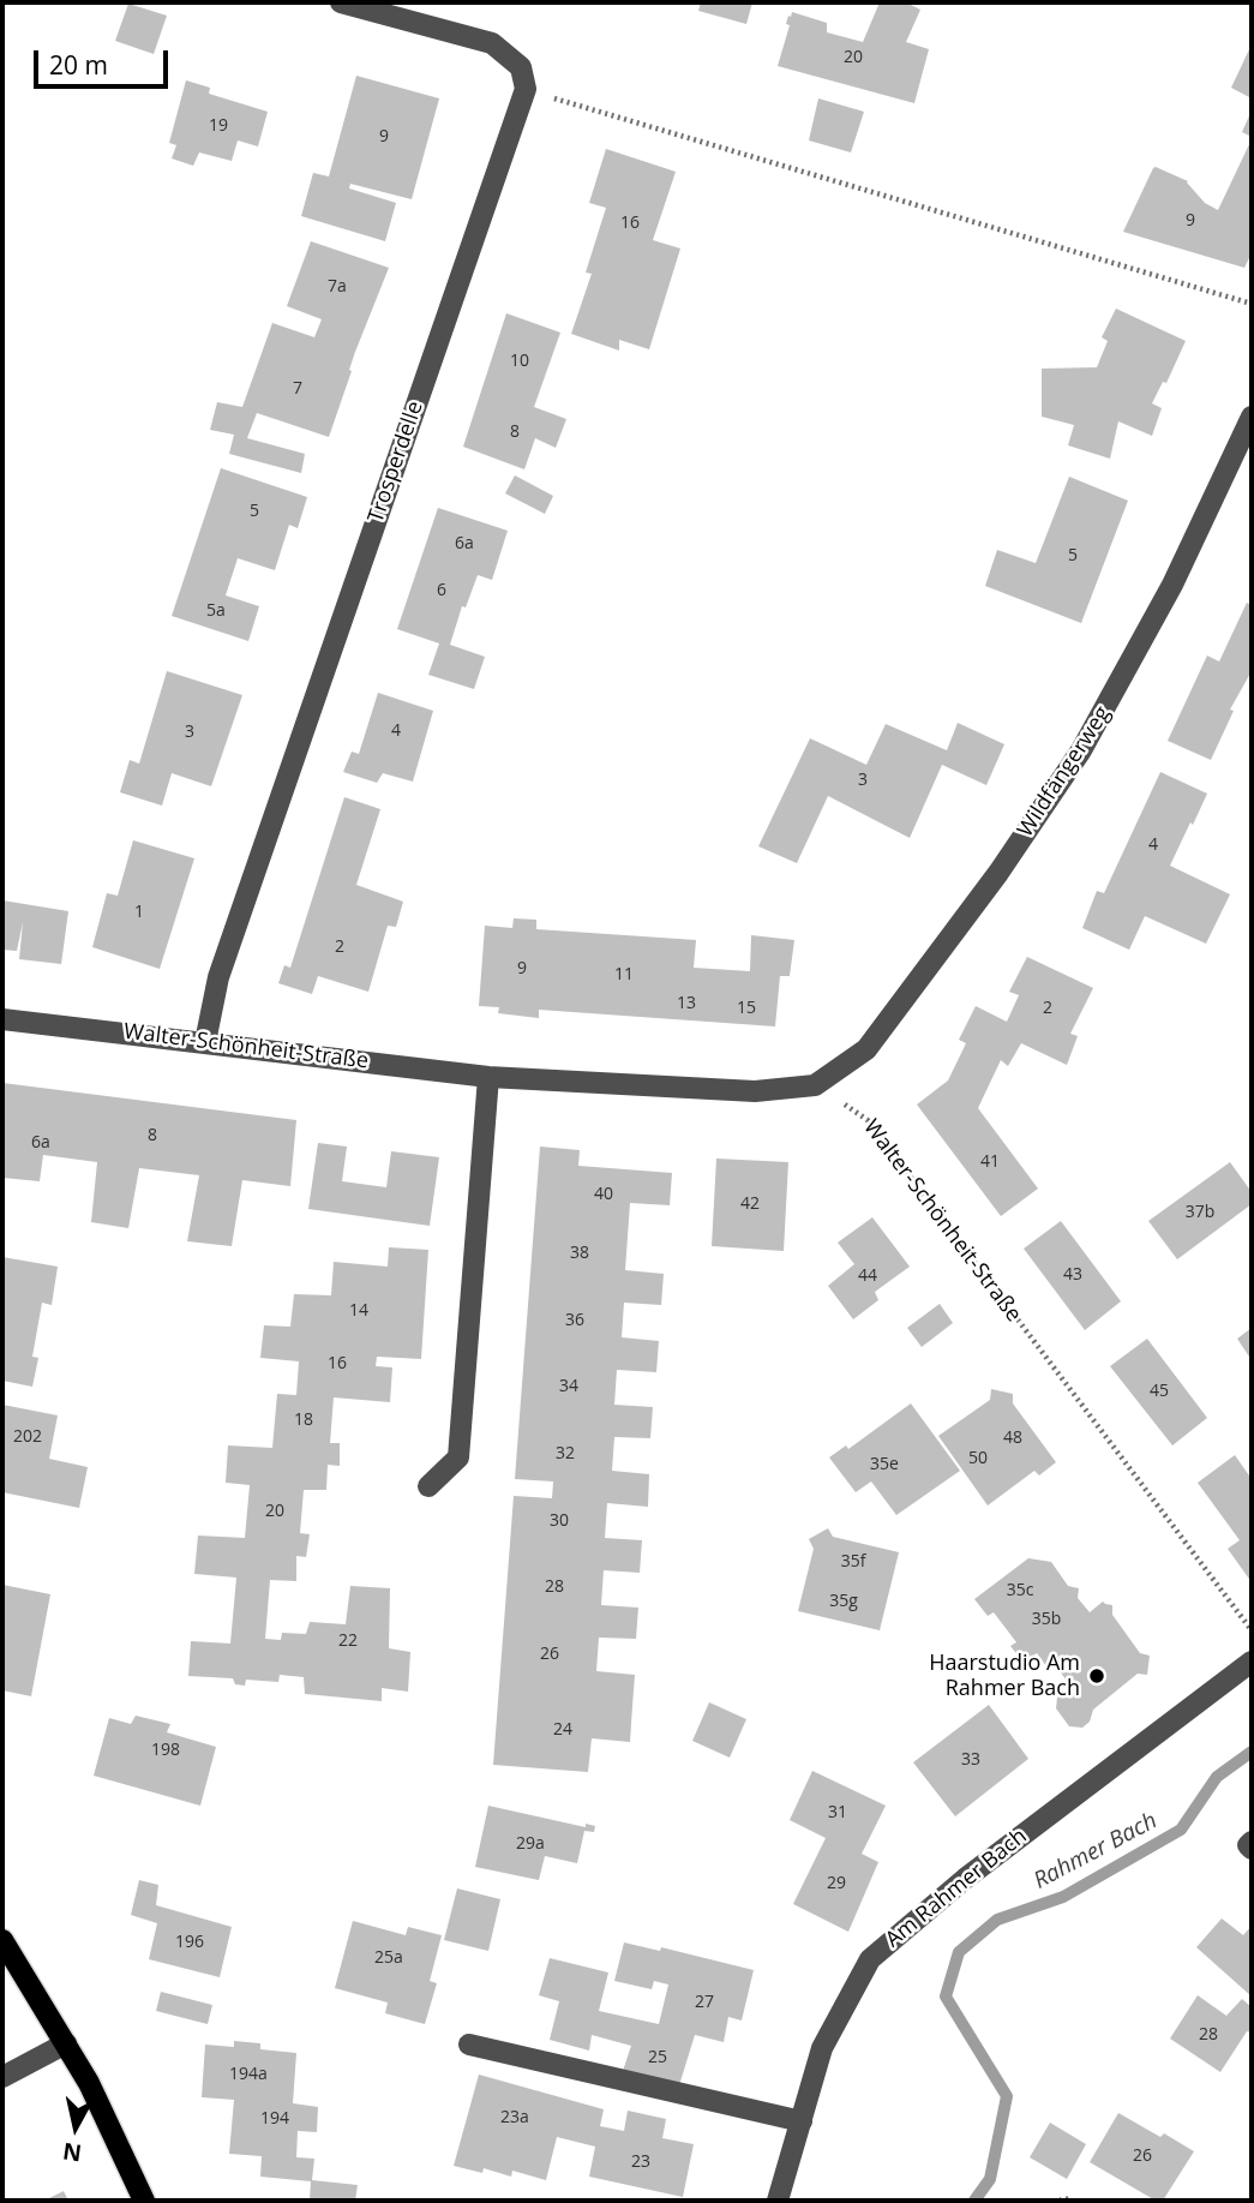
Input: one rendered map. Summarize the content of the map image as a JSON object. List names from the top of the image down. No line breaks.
{"streets":{"street":["Trosperdelle","Wildfängerweg","Walter-Schönheit-Straße","Am Rahmer Bach"]},"crossings":[["Trosperdelle","Walter-Schönheit-Straße"],["Wildfängerweg","Walter-Schönheit-Straße"]],"water":["Rahmer Bach"],"places":["Haarstudio Am Rahmer Bach"],"house_numbers":["20","19","9","9","16","7a","10","7","8","5","6a","5","6","5a","4","3","3","4","1","2","9","11","13","15","2","8","6a","41","40","42","37b","38","43","44","14","36","16","34","45","18","202","48","32","50","35e","20","30","35f","28","35c","35g","35b","22","26","24","198","33","31","29a","29","196","25a","27","28","25","194a","23a","194","26","23"],"scale_bar":"20 m","north":"bottom"}
